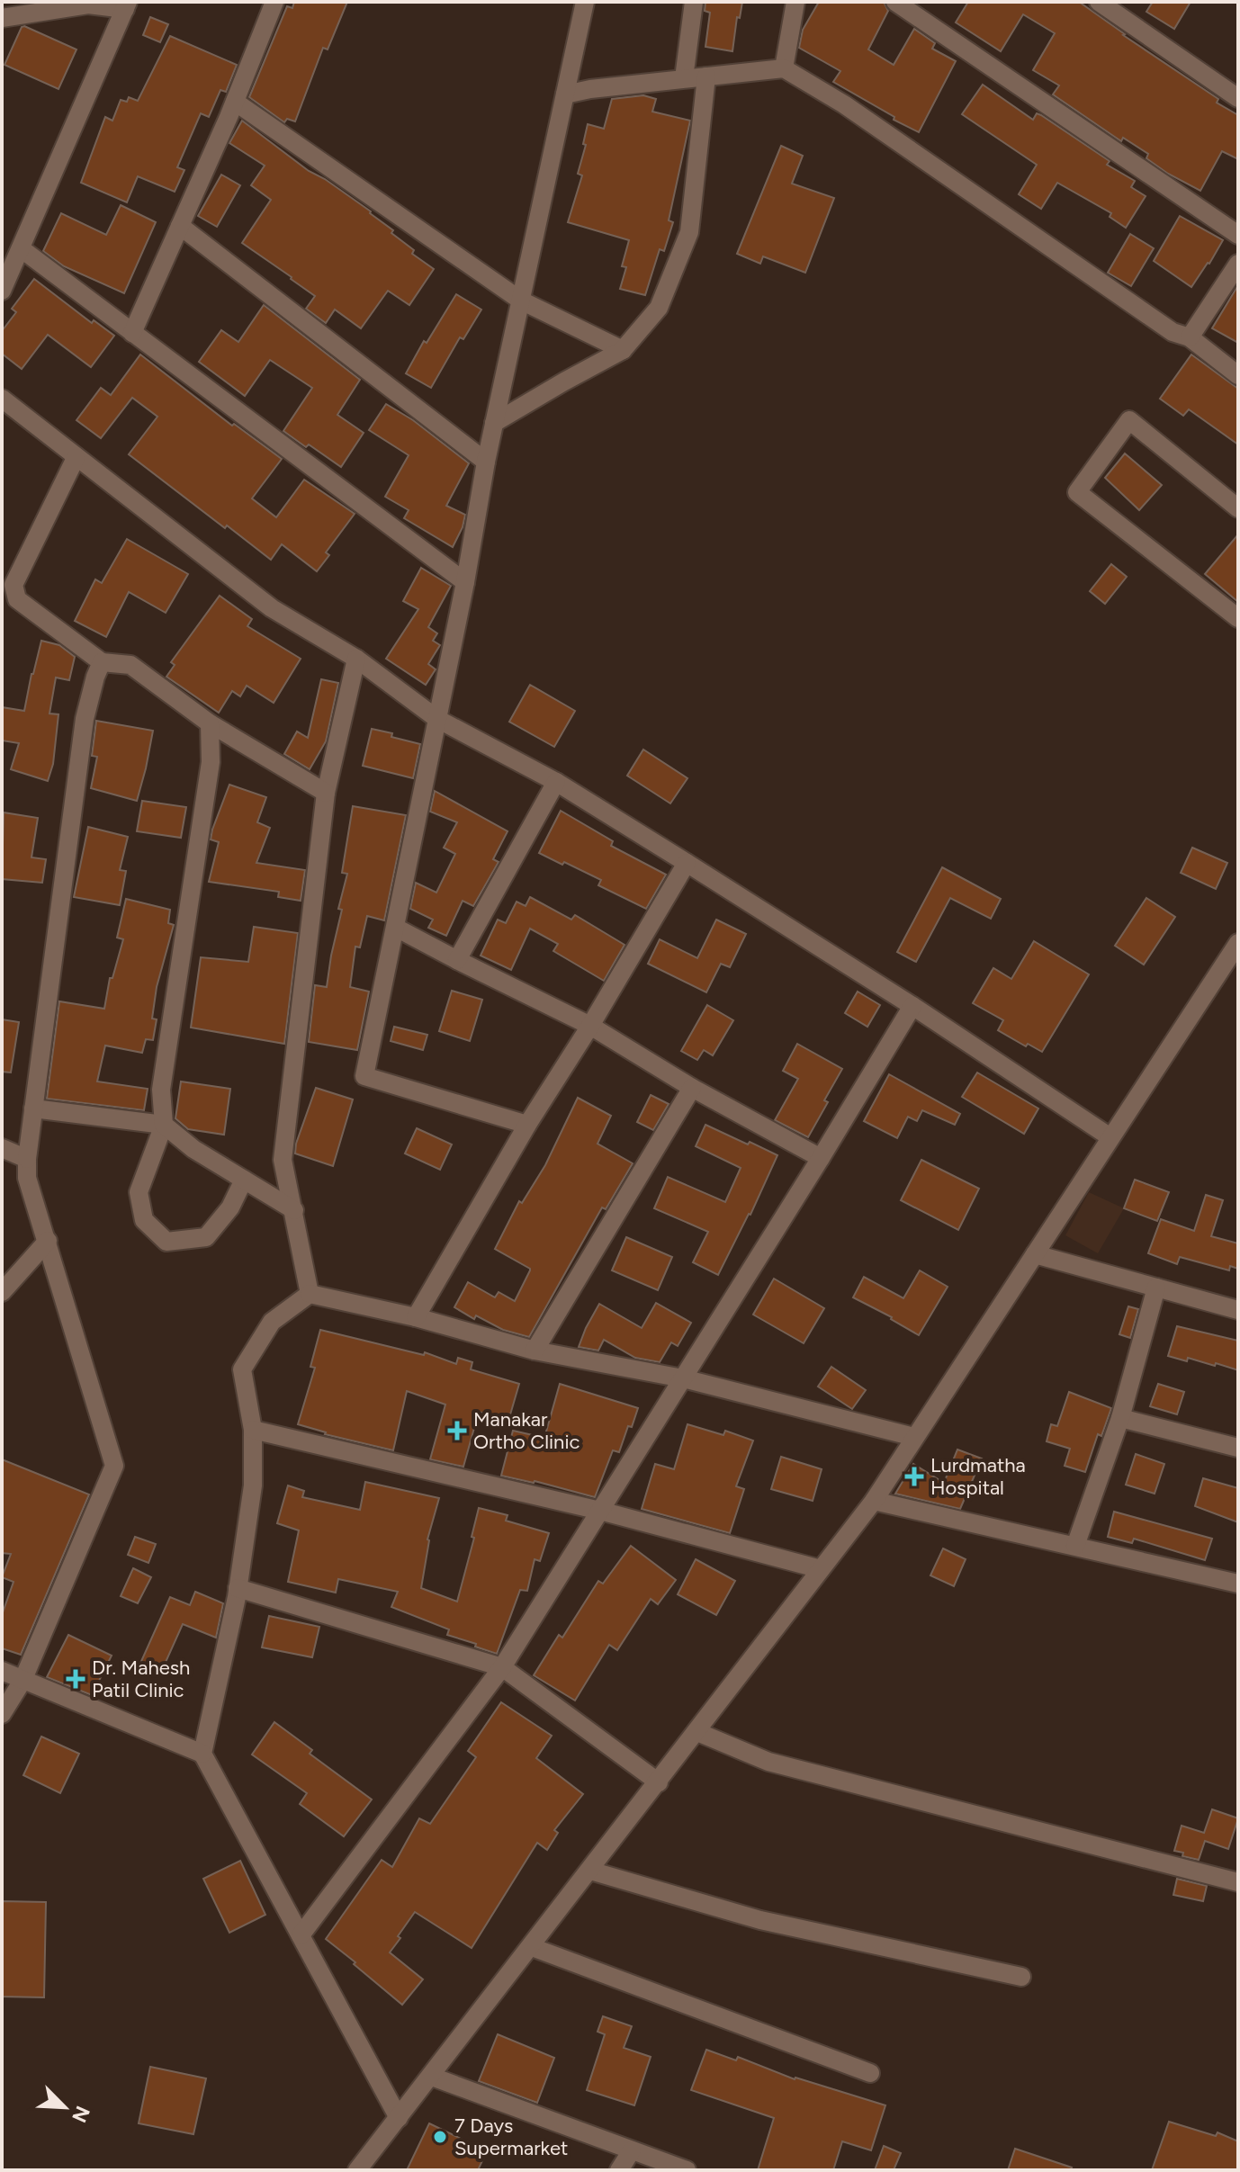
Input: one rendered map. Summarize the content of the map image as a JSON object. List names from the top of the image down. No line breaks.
{"places":{"health":["Manakar Ortho Clinic","Lurdmatha Hospital","Dr. Mahesh Patil Clinic"],"other":["7 Days Supermarket"]},"north":"bottom right"}
